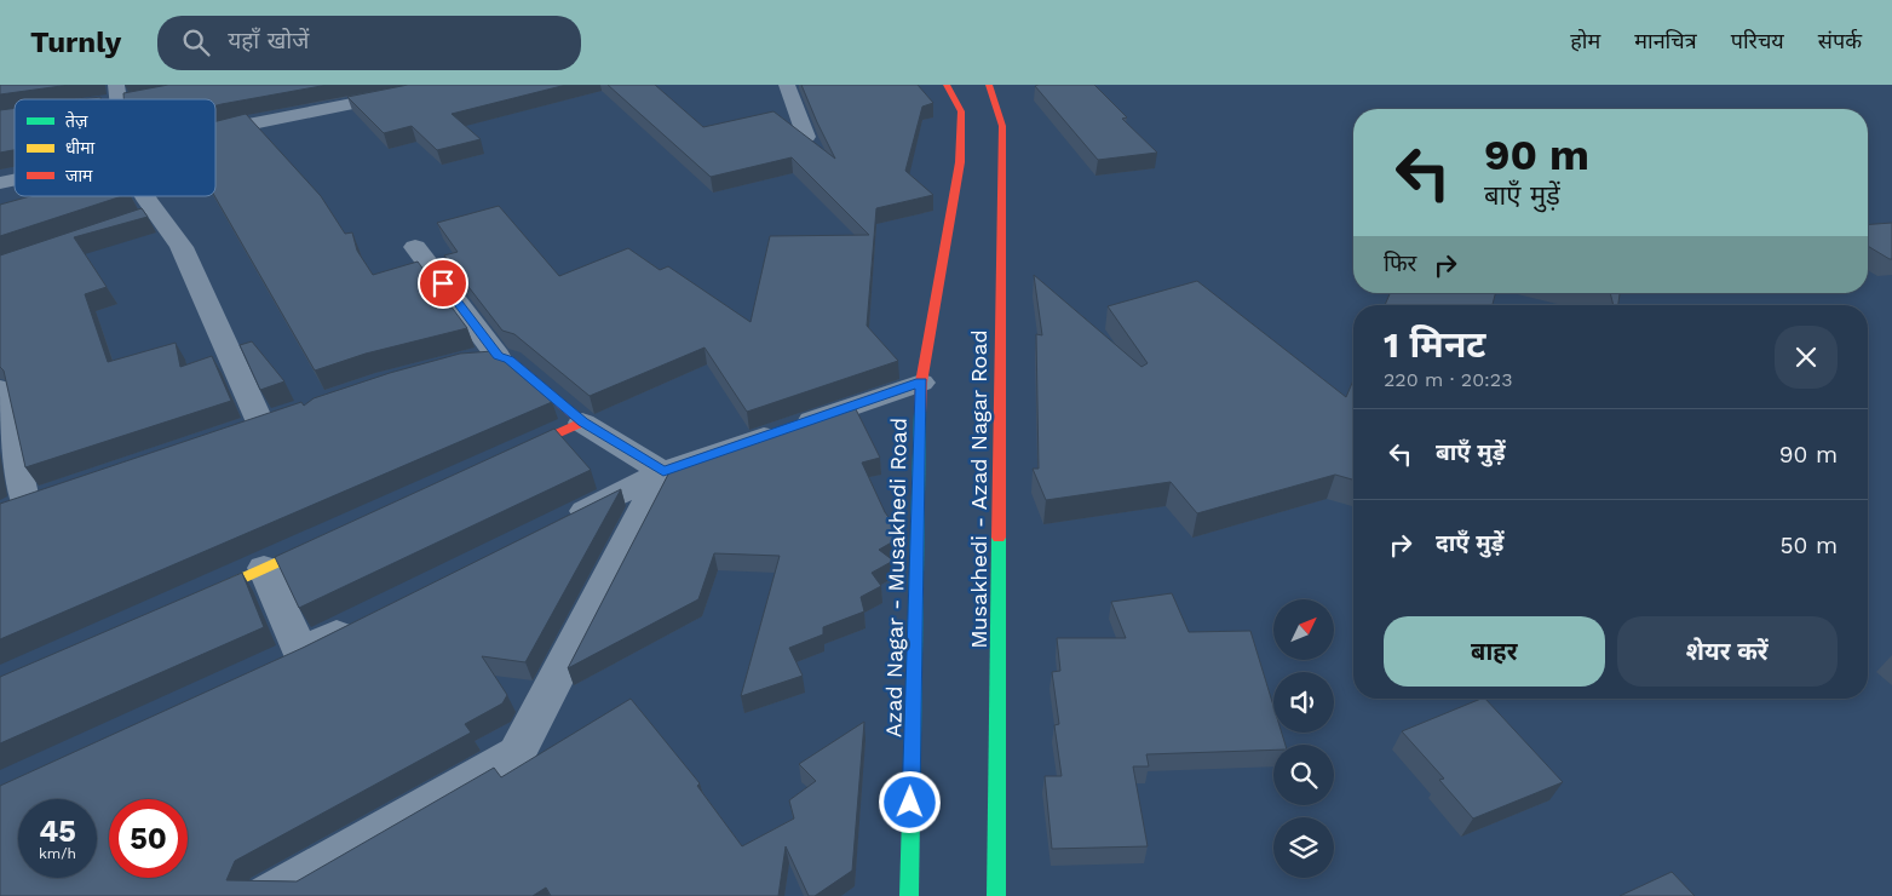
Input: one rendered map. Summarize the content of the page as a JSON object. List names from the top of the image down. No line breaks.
{"streets":{"main road":["Musakhedi - Azad Nagar Road","Azad Nagar - Musakhedi Road"]},"legend":["तेज़","धीमा","जाम"],"north":"top right","page":{"header":"Turnly","search":"यहाँ खोजें","nav":["होम","मानचित्र","परिचय","संपर्क"],"turn":["90 m","बाएँ मुड़ें"],"then":"फिर","heading":["1 मिनट","220 m · 20:23"],"list":[{"name":"बाएँ मुड़ें","value":"90 m"},{"name":"दाएँ मुड़ें","value":"50 m"}],"buttons":["बाहर","शेयर करें"],"speed":"45 km/h","limit":"50"}}
